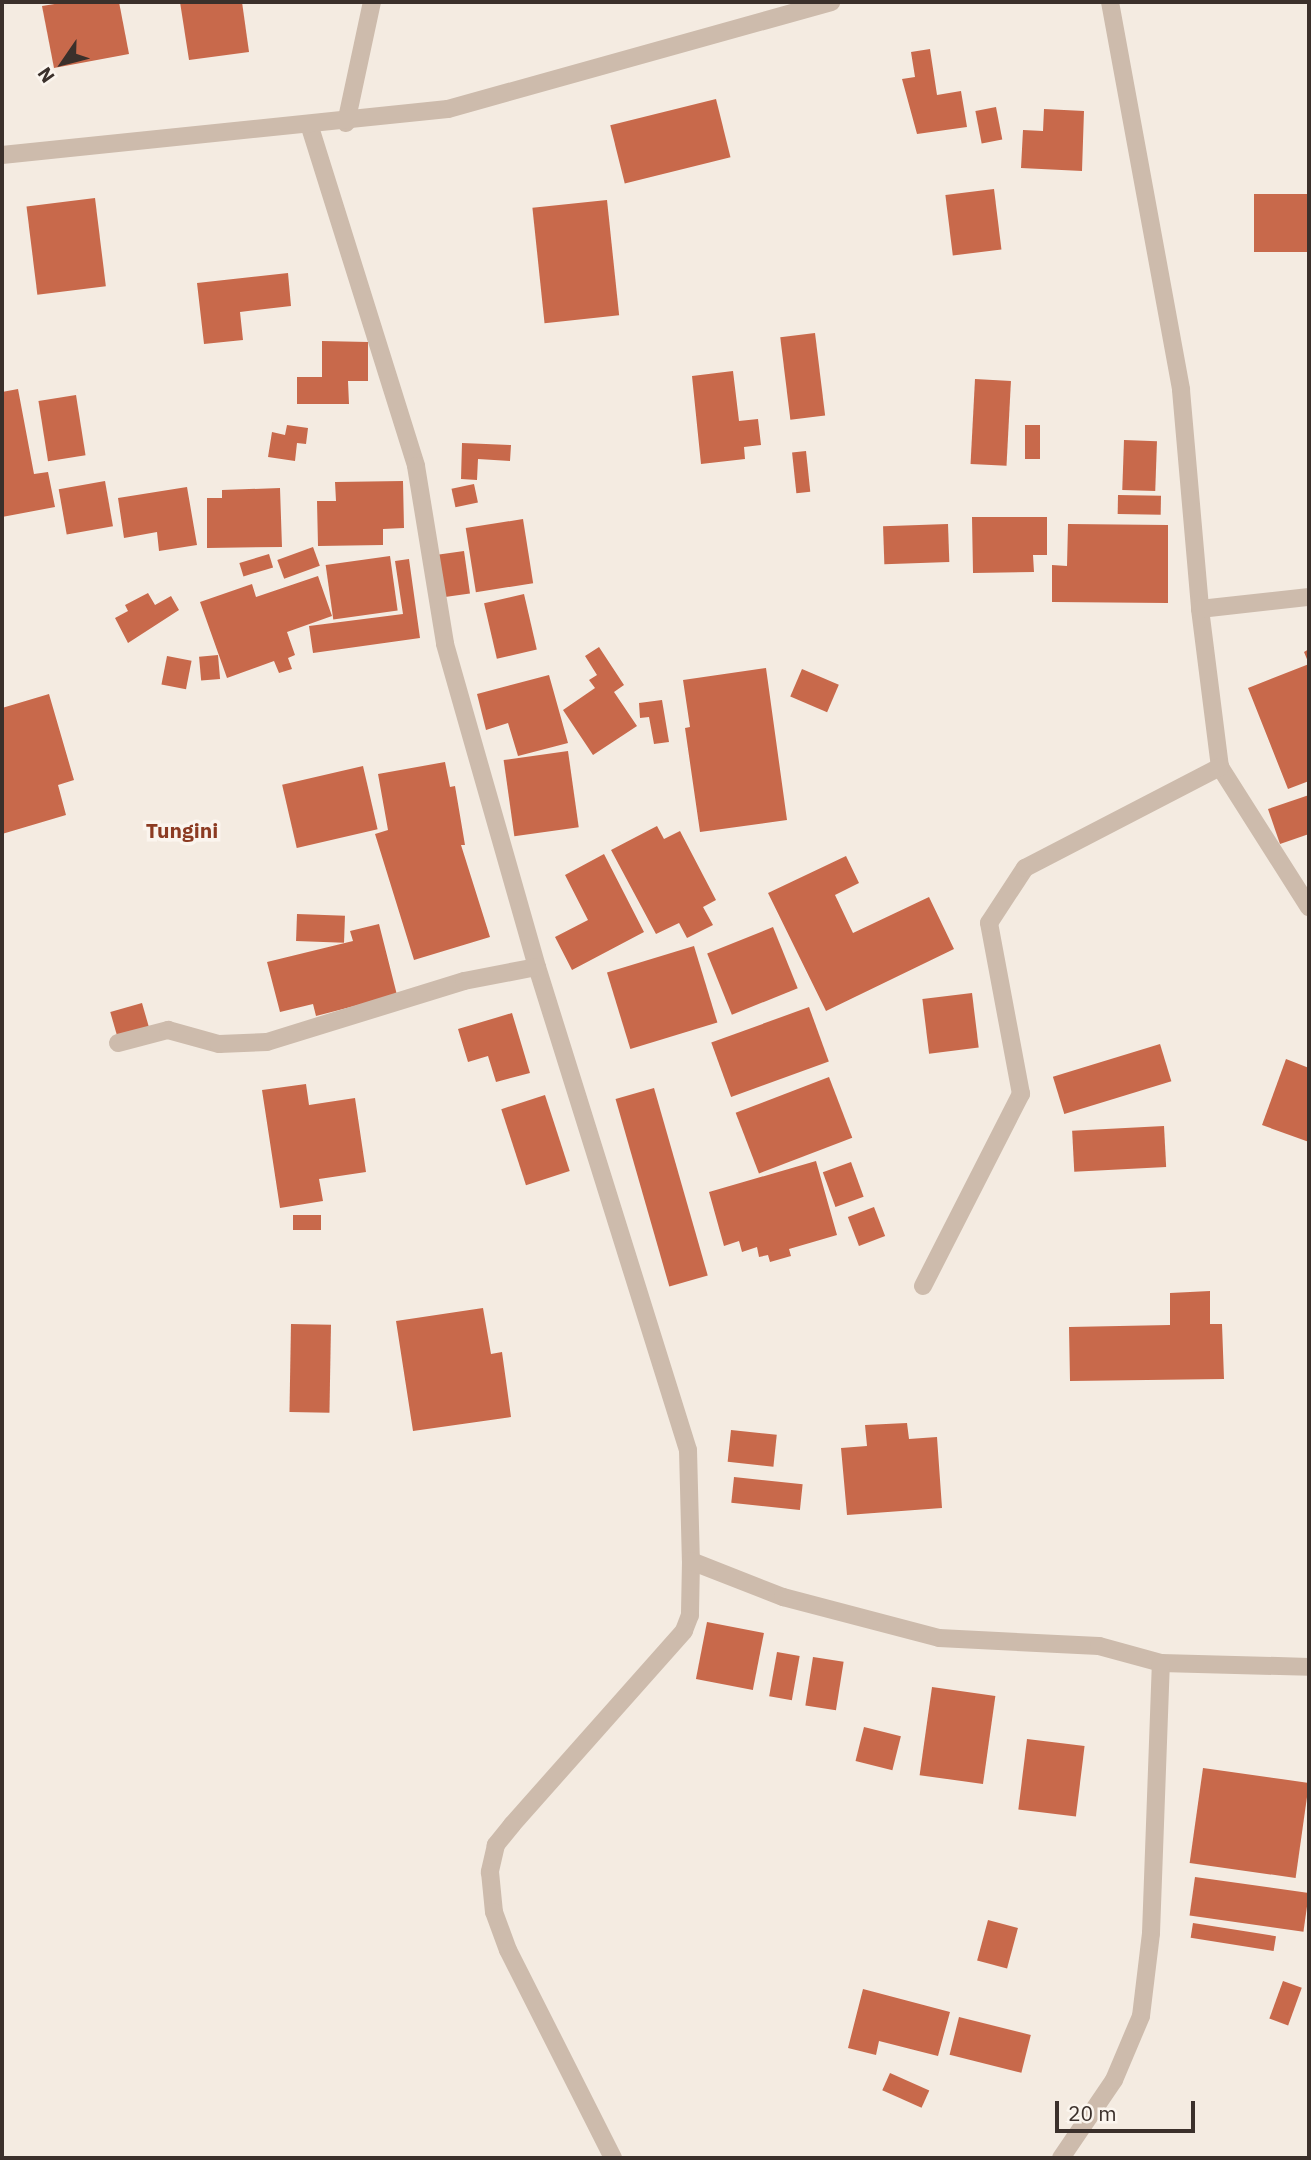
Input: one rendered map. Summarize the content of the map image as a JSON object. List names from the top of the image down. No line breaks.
{"districts":["Tungini"],"scale_bar":"20 m","north":"bottom left"}
